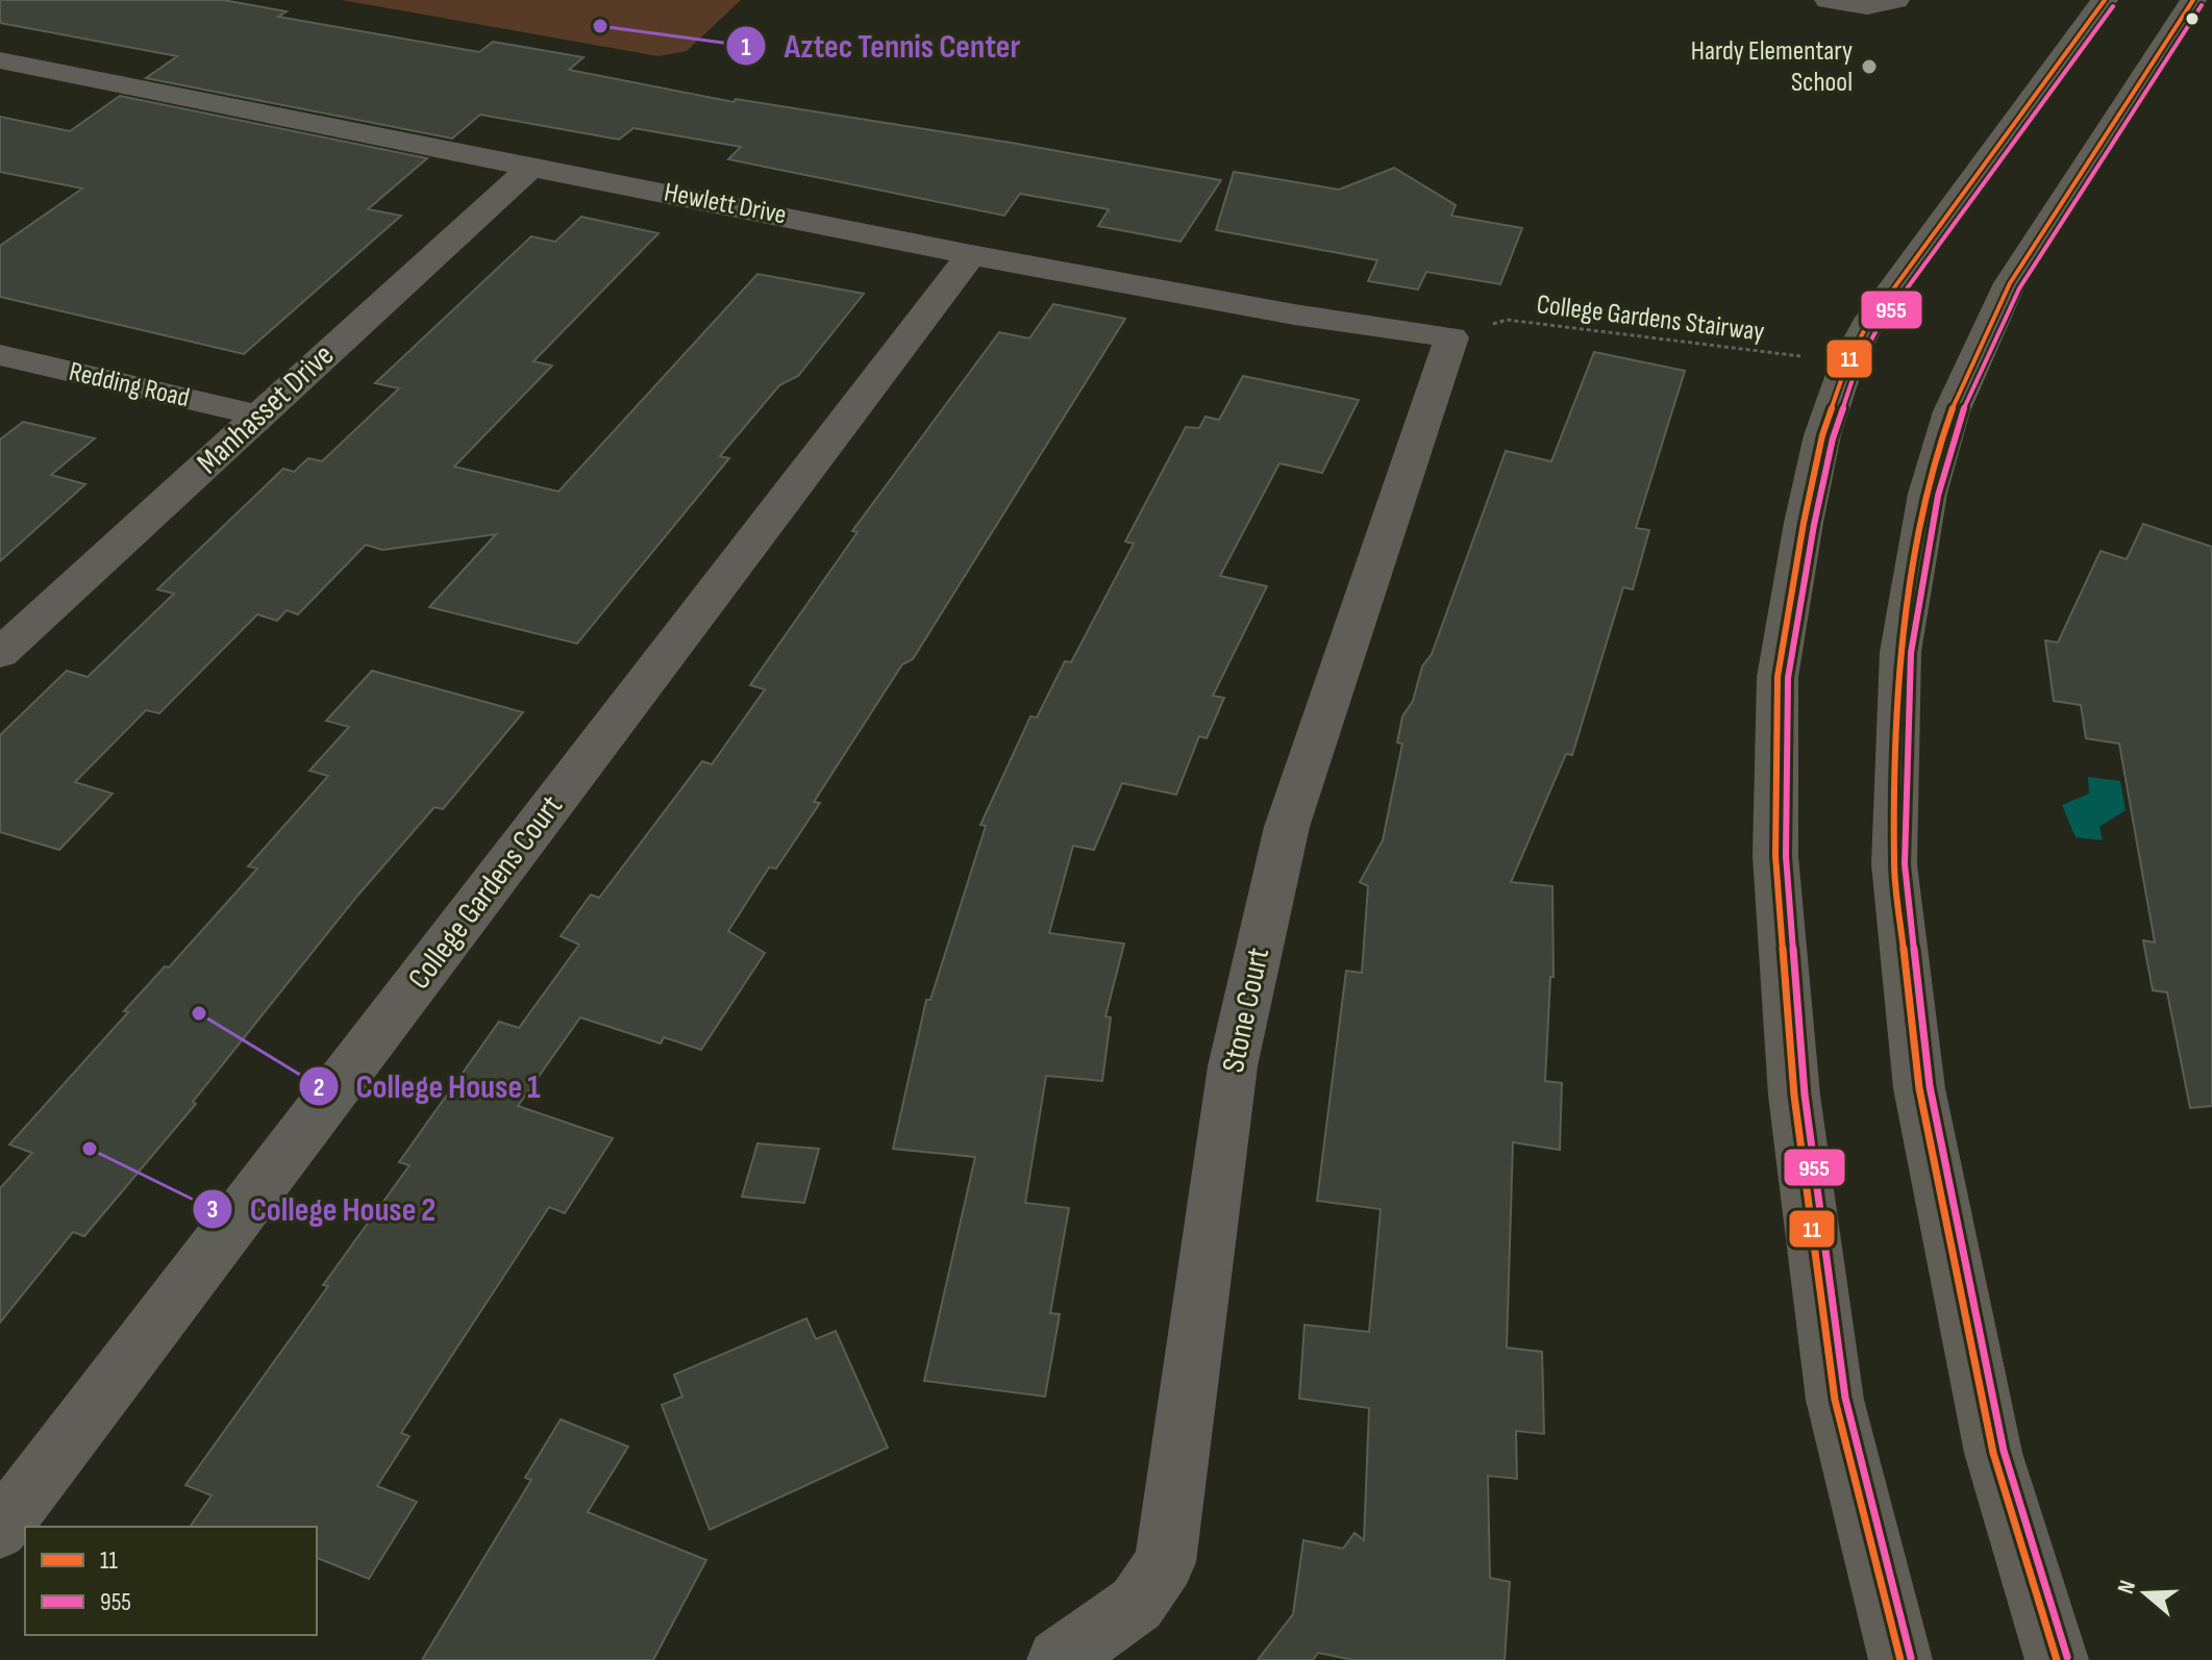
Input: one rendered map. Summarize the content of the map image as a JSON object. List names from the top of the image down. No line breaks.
{"streets":{"street":["Hewlett Drive","Redding Road","Manhasset Drive","College Gardens Court","Stone Court"],"path":["College Gardens Stairway"]},"crossings":[["Hewlett Drive","College Gardens Stairway"],["Hewlett Drive","Manhasset Drive"],["Hewlett Drive","College Gardens Court"],["Hewlett Drive","Stone Court"],["College Gardens Stairway","Stone Court"],["Redding Road","Manhasset Drive"]],"places":["Aztec Tennis Center","Hardy Elementary School","College House 1","College House 2"],"lines":["transit line 11","transit line 955"],"legend":["11","955"],"north":"left"}
